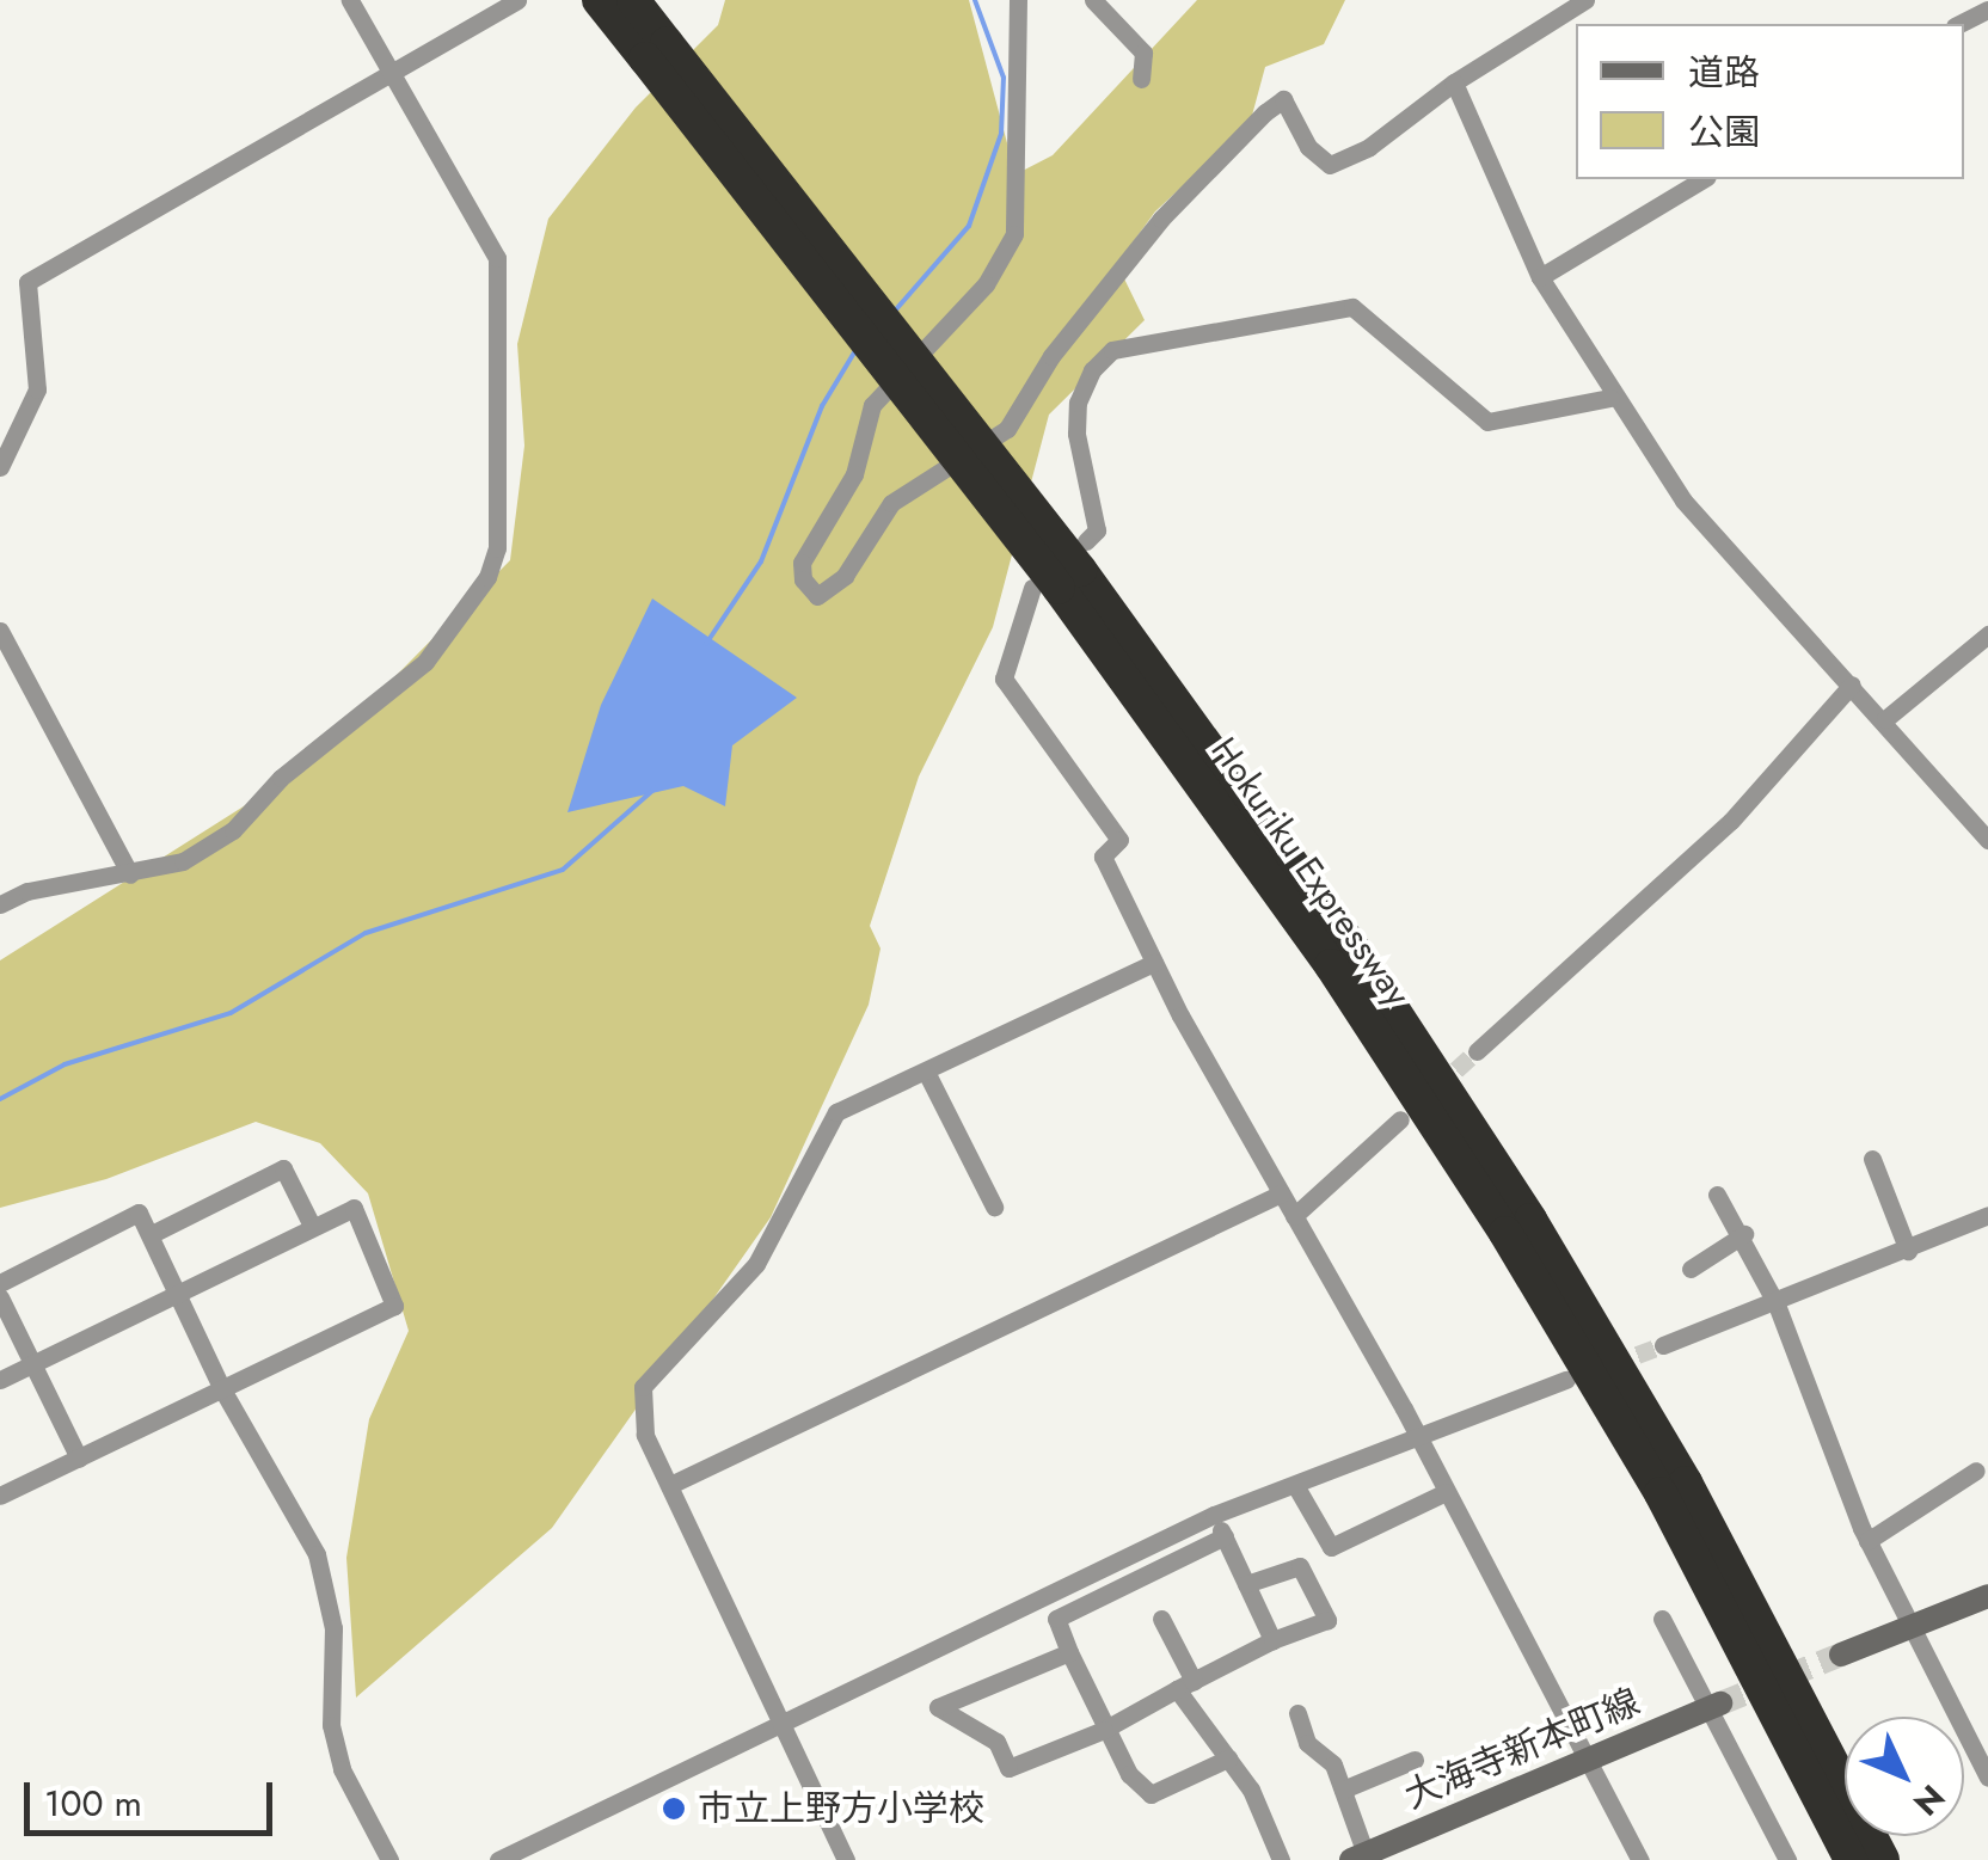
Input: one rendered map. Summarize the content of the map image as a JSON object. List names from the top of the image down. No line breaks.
{"streets":{"highway":["Hokuriku Expressway"],"main road":["大海寺新本町線"]},"places":["市立上野方小学校"],"legend":["道路","公園"],"scale_bar":"100 m","north":"bottom right"}
